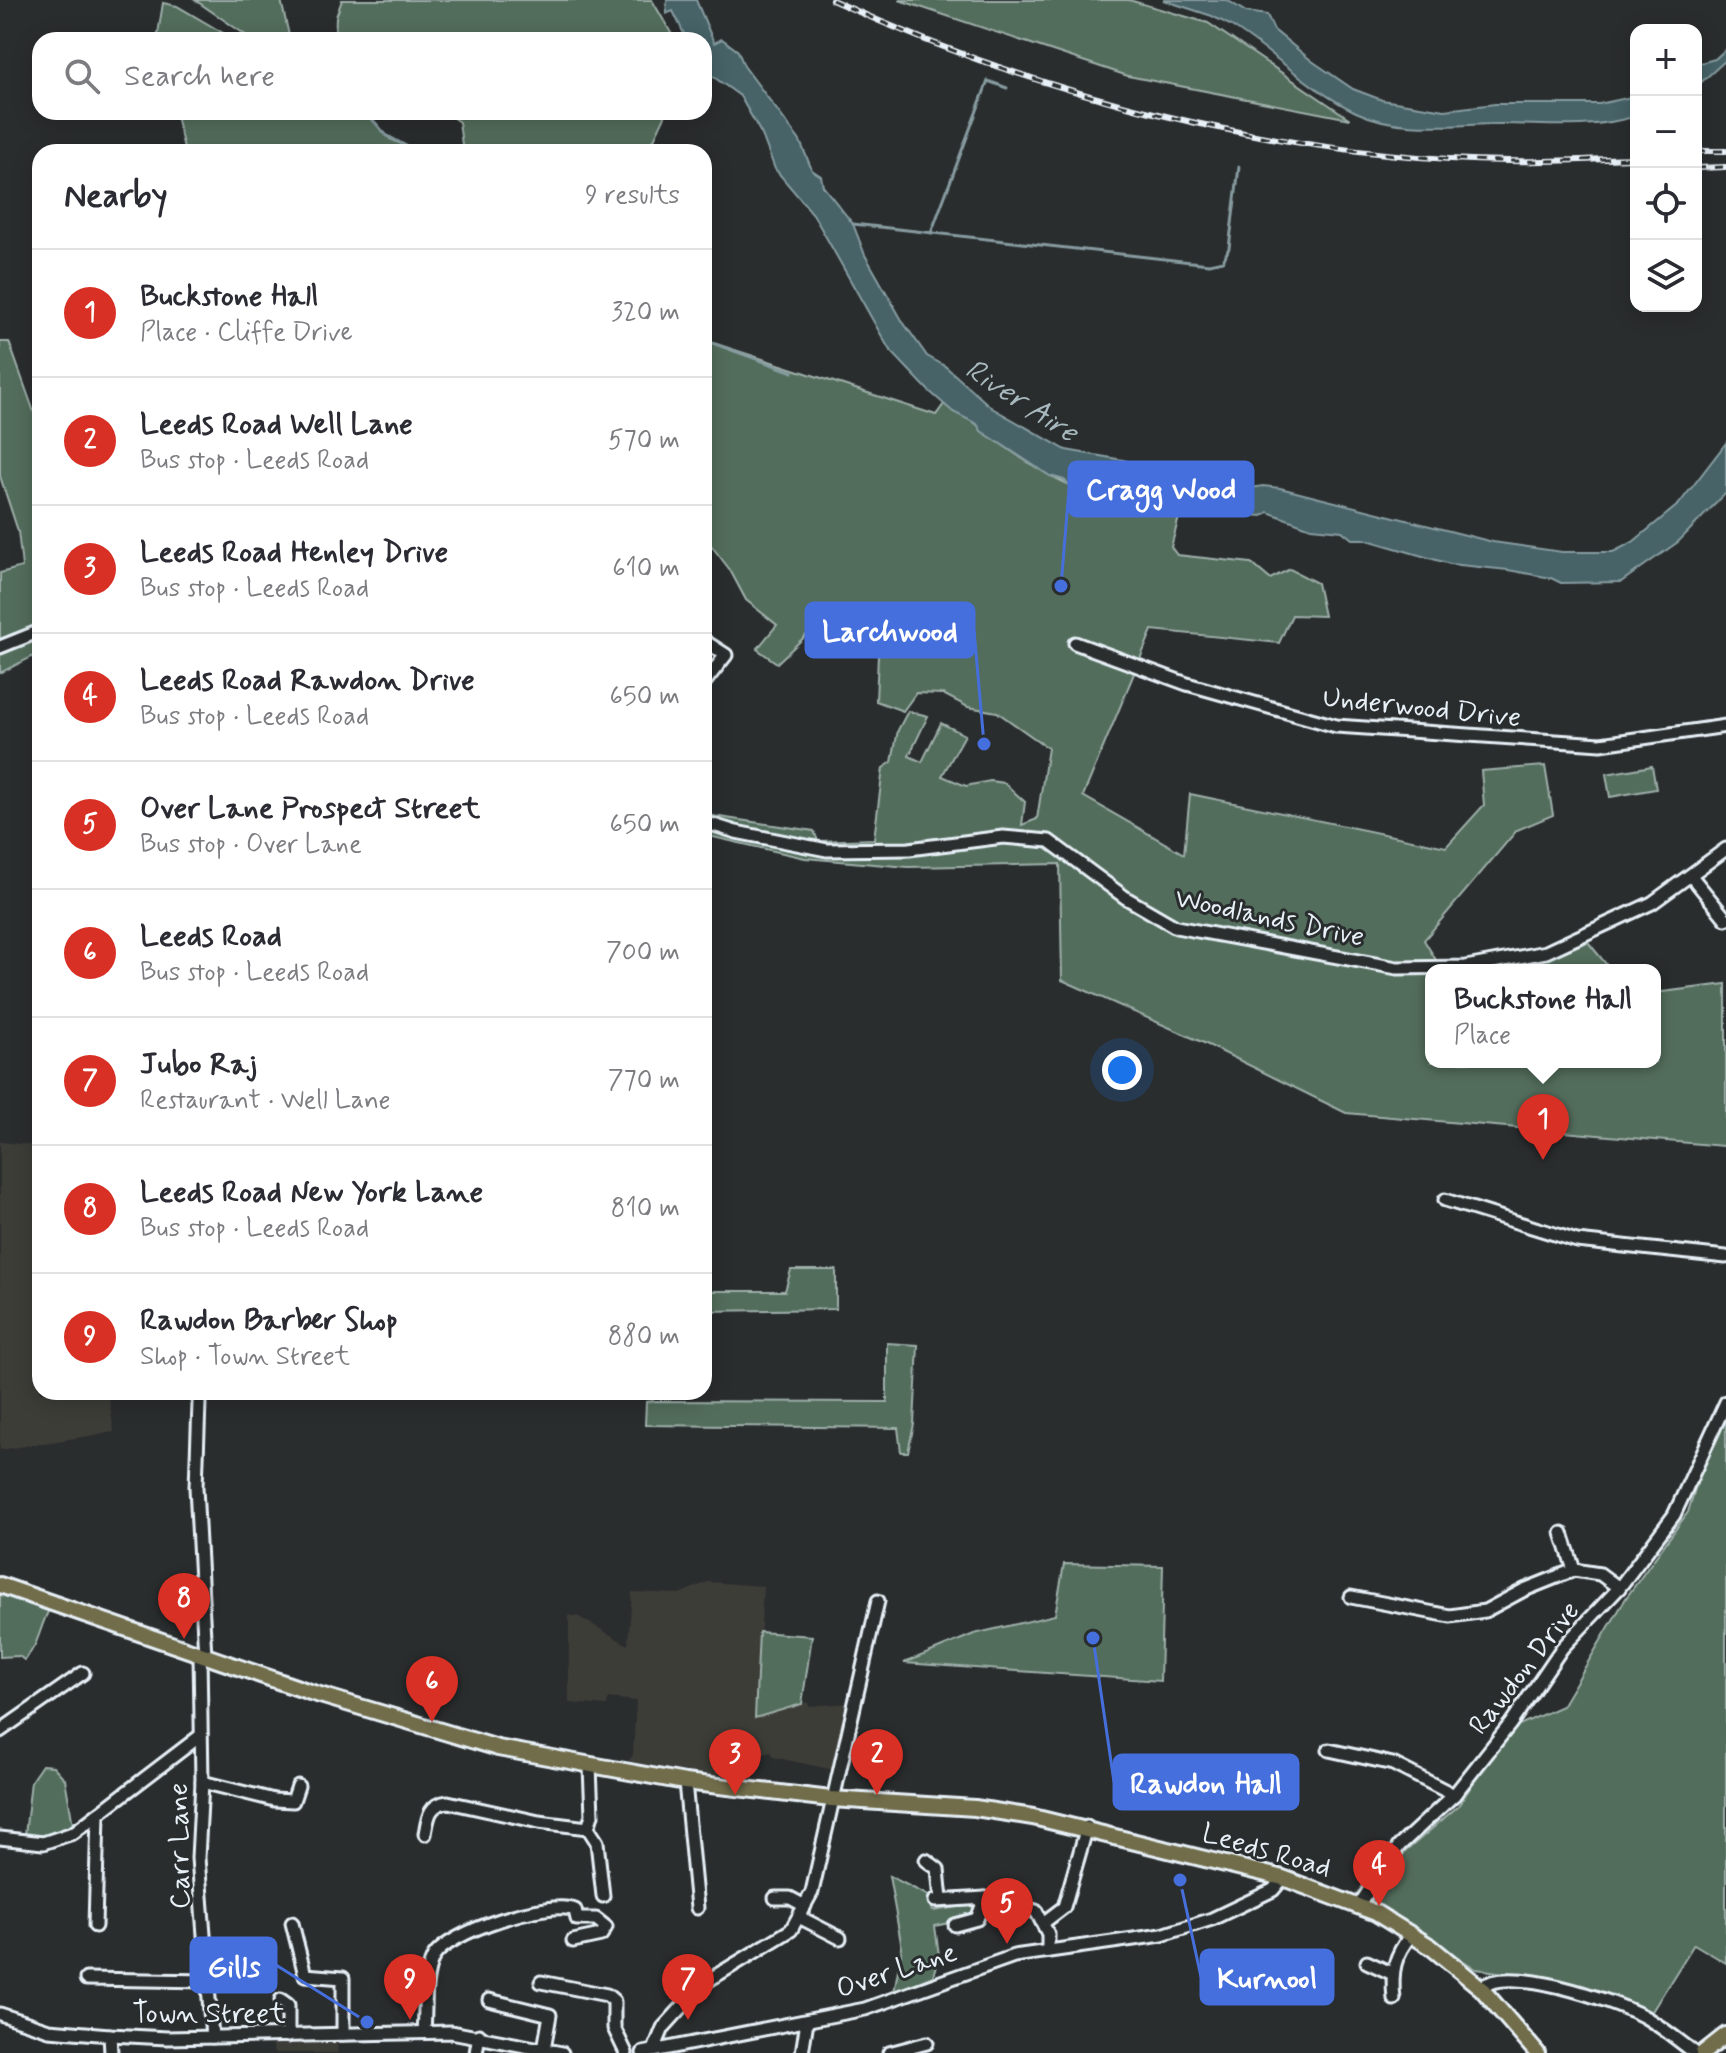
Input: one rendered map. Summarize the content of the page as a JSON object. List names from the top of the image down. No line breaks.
{"streets":{"main road":["Leeds Road"],"street":["Underwood Drive","Woodlands Drive","Rawdon Drive","Carr Lane","Over Lane","Town Street"]},"crossings":[["Rawdon Drive","Leeds Road"],["Carr Lane","Leeds Road"],["Carr Lane","Town Street"],["Leeds Road","Over Lane"]],"water":["River Aire"],"places":["Cragg Wood","Larchwood","Rawdon Hall","Kurnool","Gills"],"page":{"map_buttons":["+","−"],"search":"Search here","heading":["Nearby","9 results"],"list":[{"mark":"1","name":"Buckstone Hall","note":"Place · Cliffe Drive","value":"320 m"},{"mark":"2","name":"Leeds Road Well Lane","note":"Bus stop · Leeds Road","value":"570 m"},{"mark":"3","name":"Leeds Road Henley Drive","note":"Bus stop · Leeds Road","value":"610 m"},{"mark":"4","name":"Leeds Road Rawdon Drive","note":"Bus stop · Leeds Road","value":"650 m"},{"mark":"5","name":"Over Lane Prospect Street","note":"Bus stop · Over Lane","value":"650 m"},{"mark":"6","name":"Leeds Road","note":"Bus stop · Leeds Road","value":"700 m"},{"mark":"7","name":"Jubo Raj","note":"Restaurant · Well Lane","value":"770 m"},{"mark":"8","name":"Leeds Road New York Lane","note":"Bus stop · Leeds Road","value":"810 m"},{"mark":"9","name":"Rawdon Barber Shop","note":"Shop · Town Street","value":"880 m"}],"popup":["Buckstone Hall","Place"],"pins":["1","8","6","2","3","4","5","7","9"]}}
